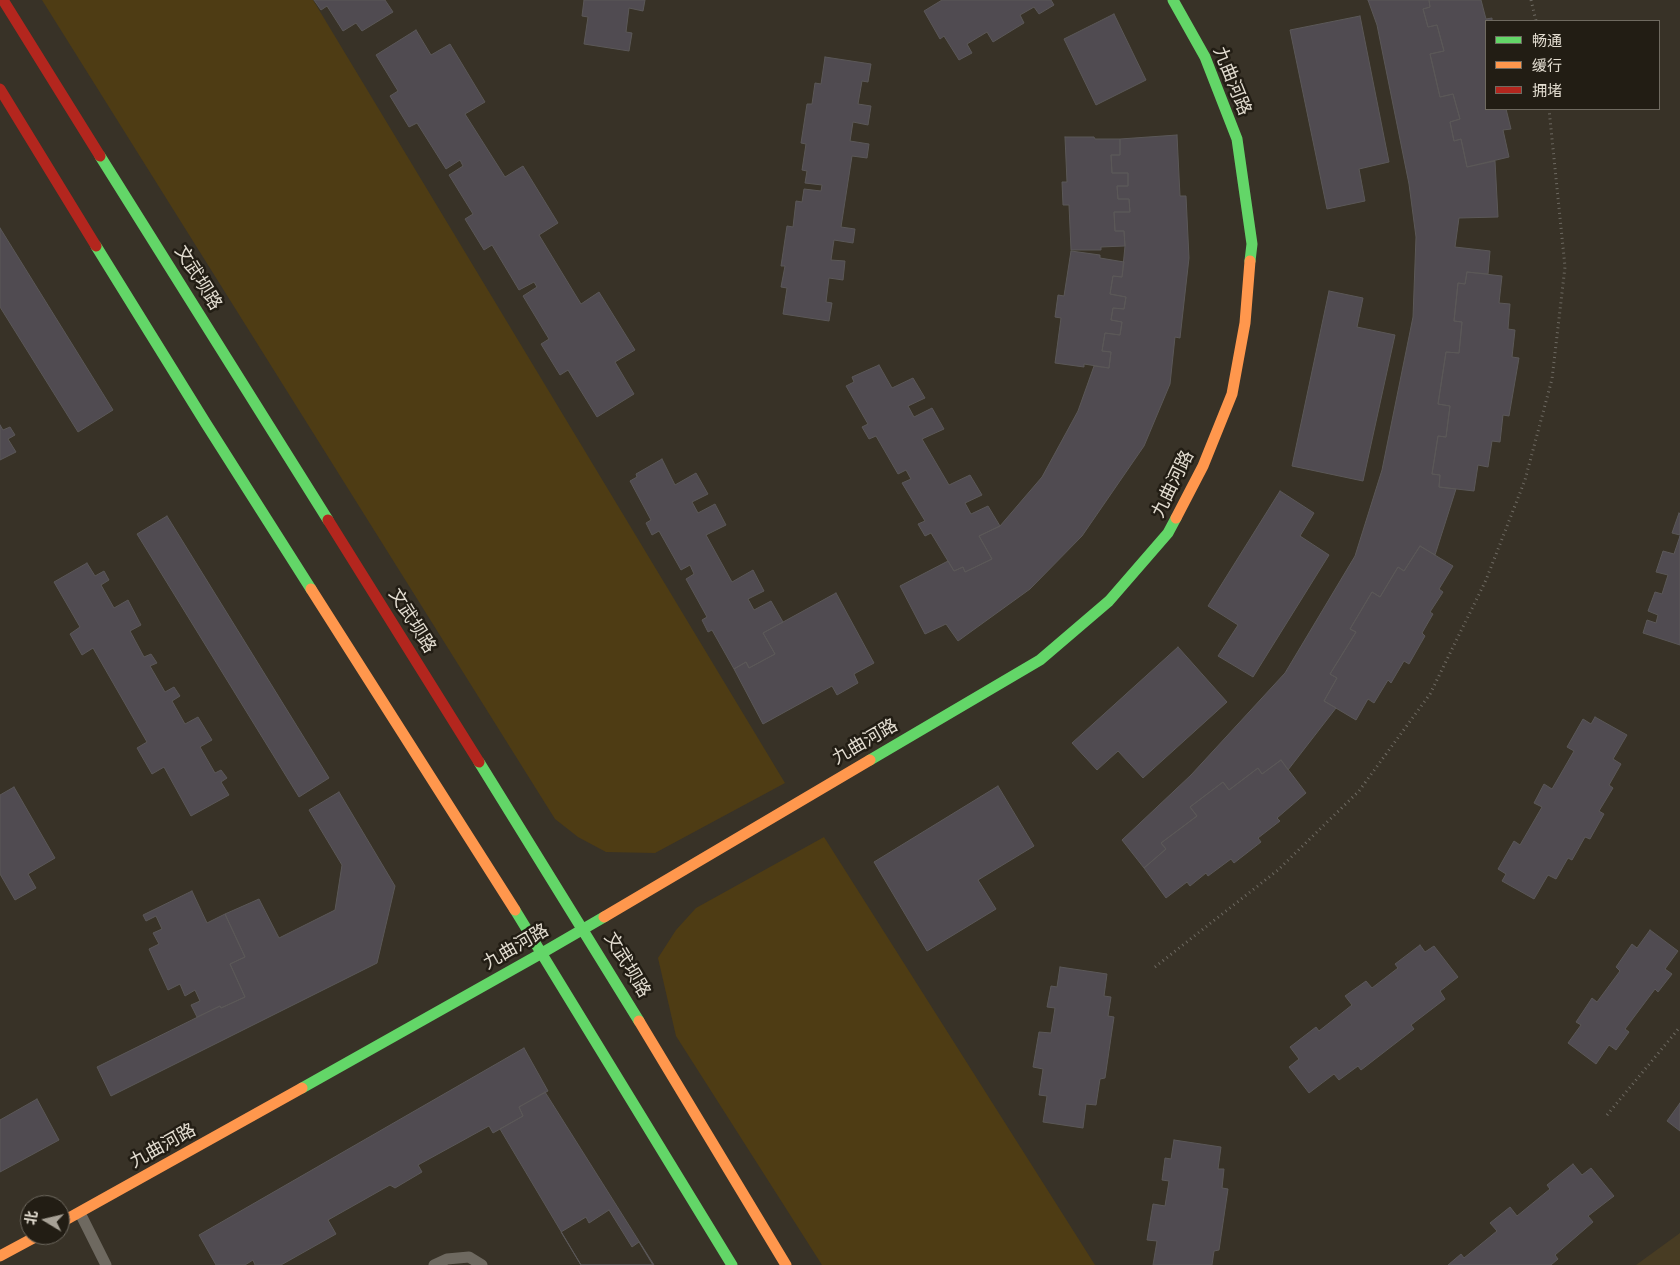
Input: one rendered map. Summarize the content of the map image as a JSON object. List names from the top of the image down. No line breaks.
{"streets":{"main road":["九曲河路","文武坝路"]},"crossings":[["九曲河路","文武坝路"]],"legend":["畅通","缓行","拥堵"],"north":"left"}
